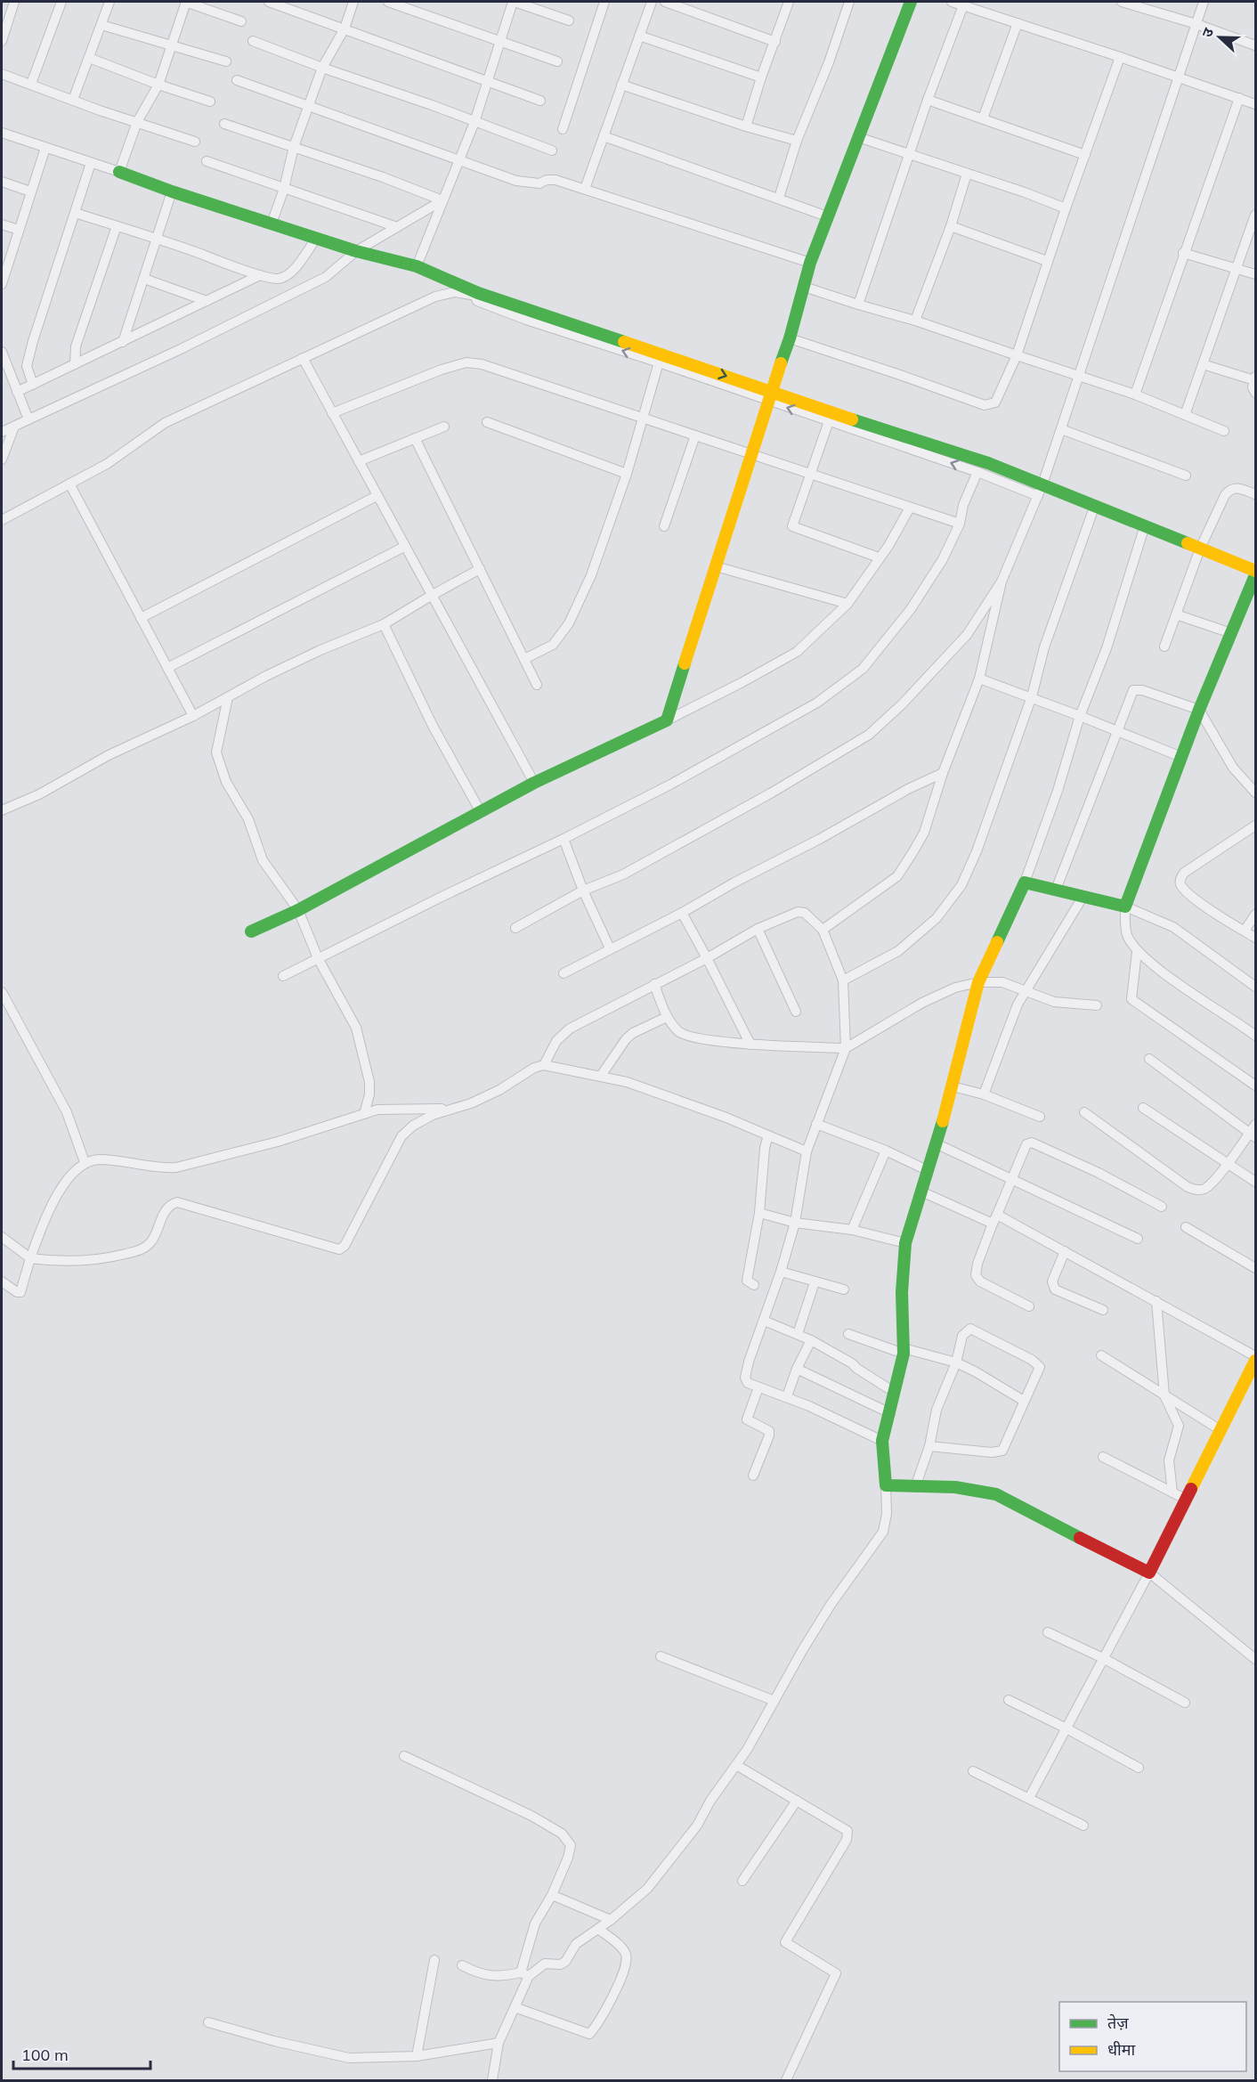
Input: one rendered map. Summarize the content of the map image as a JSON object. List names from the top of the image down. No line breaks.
{"legend":["तेज़","धीमा"],"scale_bar":"100 m","north":"left"}
